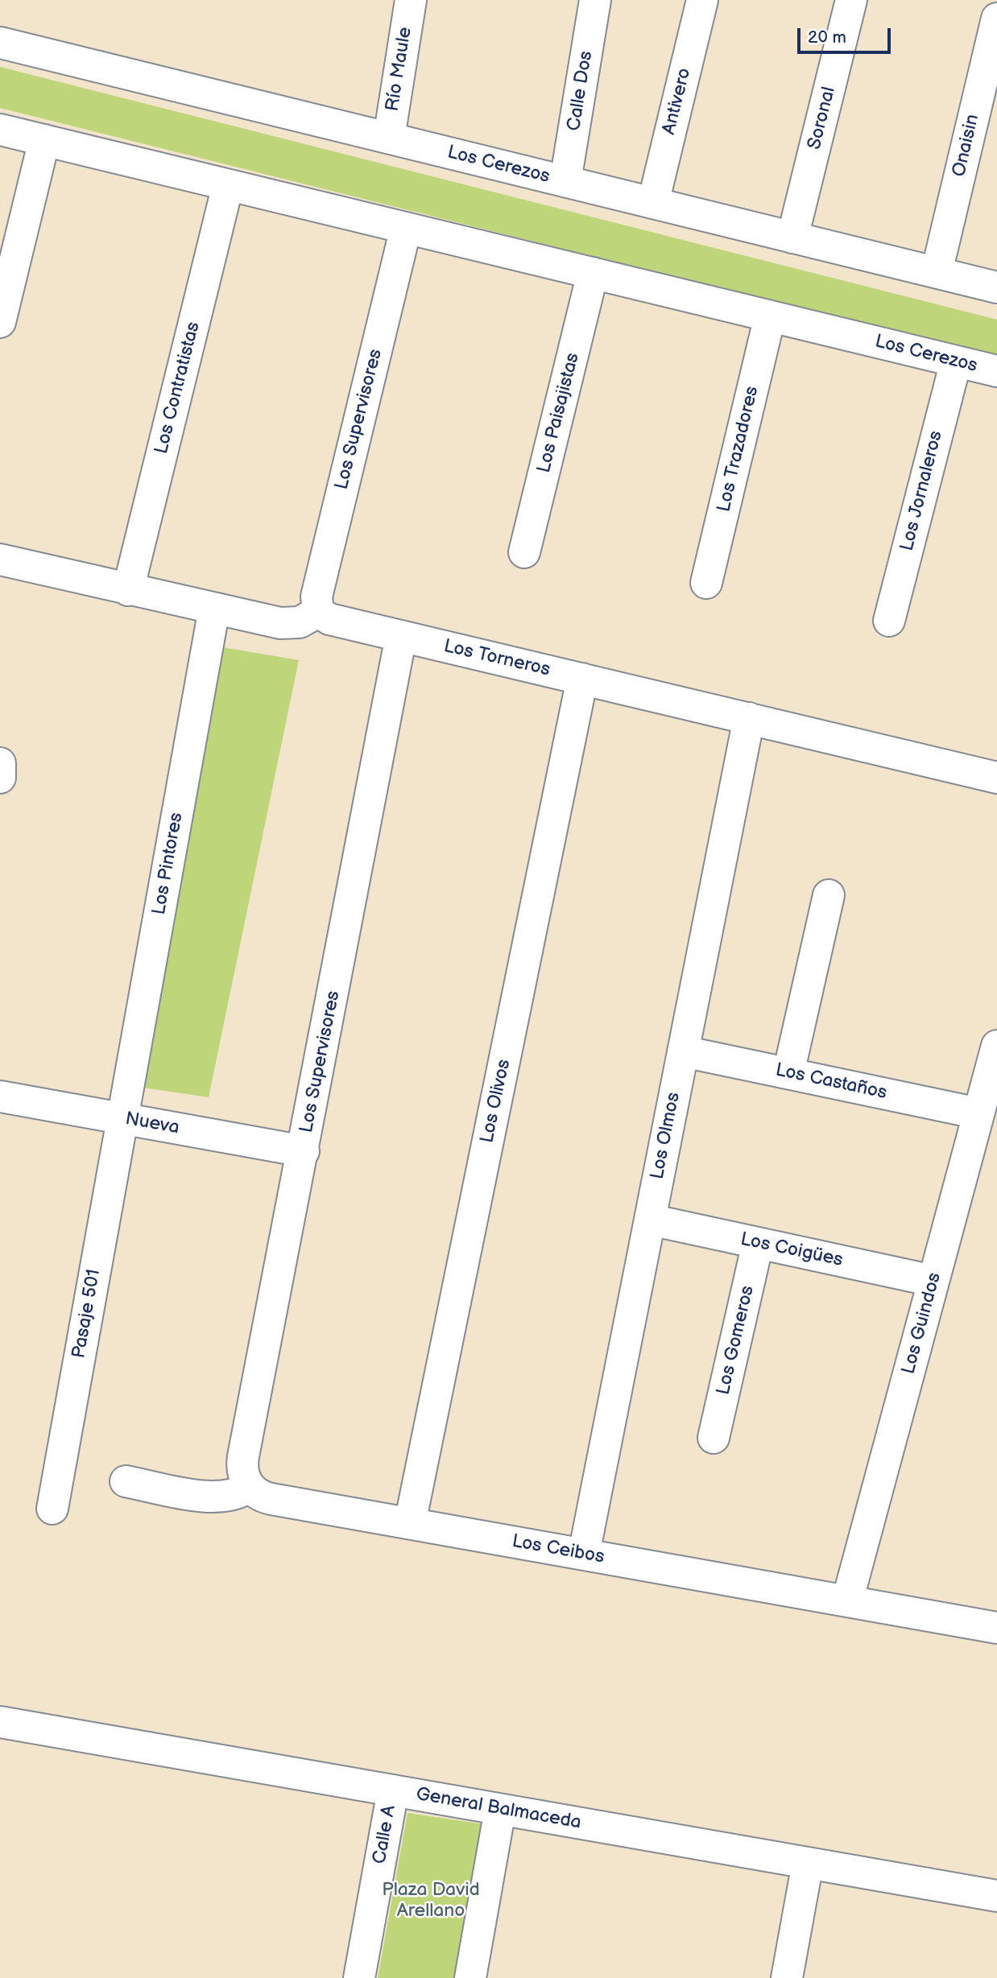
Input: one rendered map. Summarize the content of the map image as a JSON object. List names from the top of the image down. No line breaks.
{"streets":{"street":["Río Maule","Calle Dos","Antivero","Soronal","Onaisin","Los Cerezos","Los Contratistas","Los Paisajistas","Los Supervisores","Los Trazadores","Los Jornaleros","Los Torneros","Los Pintores","Los Castaños","Los Olivos","Nueva","Los Olmos","Los Coigües","Pasaje 501","Los Guindos","Los Gomeros","Los Ceibos","General Balmaceda","Calle A"]},"crossings":[["Río Maule","Los Cerezos"],["Calle Dos","Los Cerezos"],["Antivero","Los Cerezos"],["Soronal","Los Cerezos"],["Onaisin","Los Cerezos"],["Los Cerezos","Los Contratistas"],["Los Cerezos","Los Paisajistas"],["Los Cerezos","Los Supervisores"],["Los Cerezos","Los Trazadores"],["Los Cerezos","Los Jornaleros"],["Los Supervisores","Los Torneros"],["Los Supervisores","Nueva"],["Los Supervisores","Los Ceibos"],["Los Torneros","Los Olivos"],["Los Torneros","Los Olmos"],["Los Pintores","Nueva"],["Los Pintores","Pasaje 501"],["Los Castaños","Los Olmos"],["Los Castaños","Los Guindos"],["Los Olivos","Los Ceibos"],["Nueva","Pasaje 501"],["Los Olmos","Los Coigües"],["Los Olmos","Los Ceibos"],["Los Coigües","Los Guindos"],["Los Coigües","Los Gomeros"],["Los Guindos","Los Ceibos"],["General Balmaceda","Calle A"]],"parks":["Plaza David Arellano"],"scale_bar":"20 m"}
